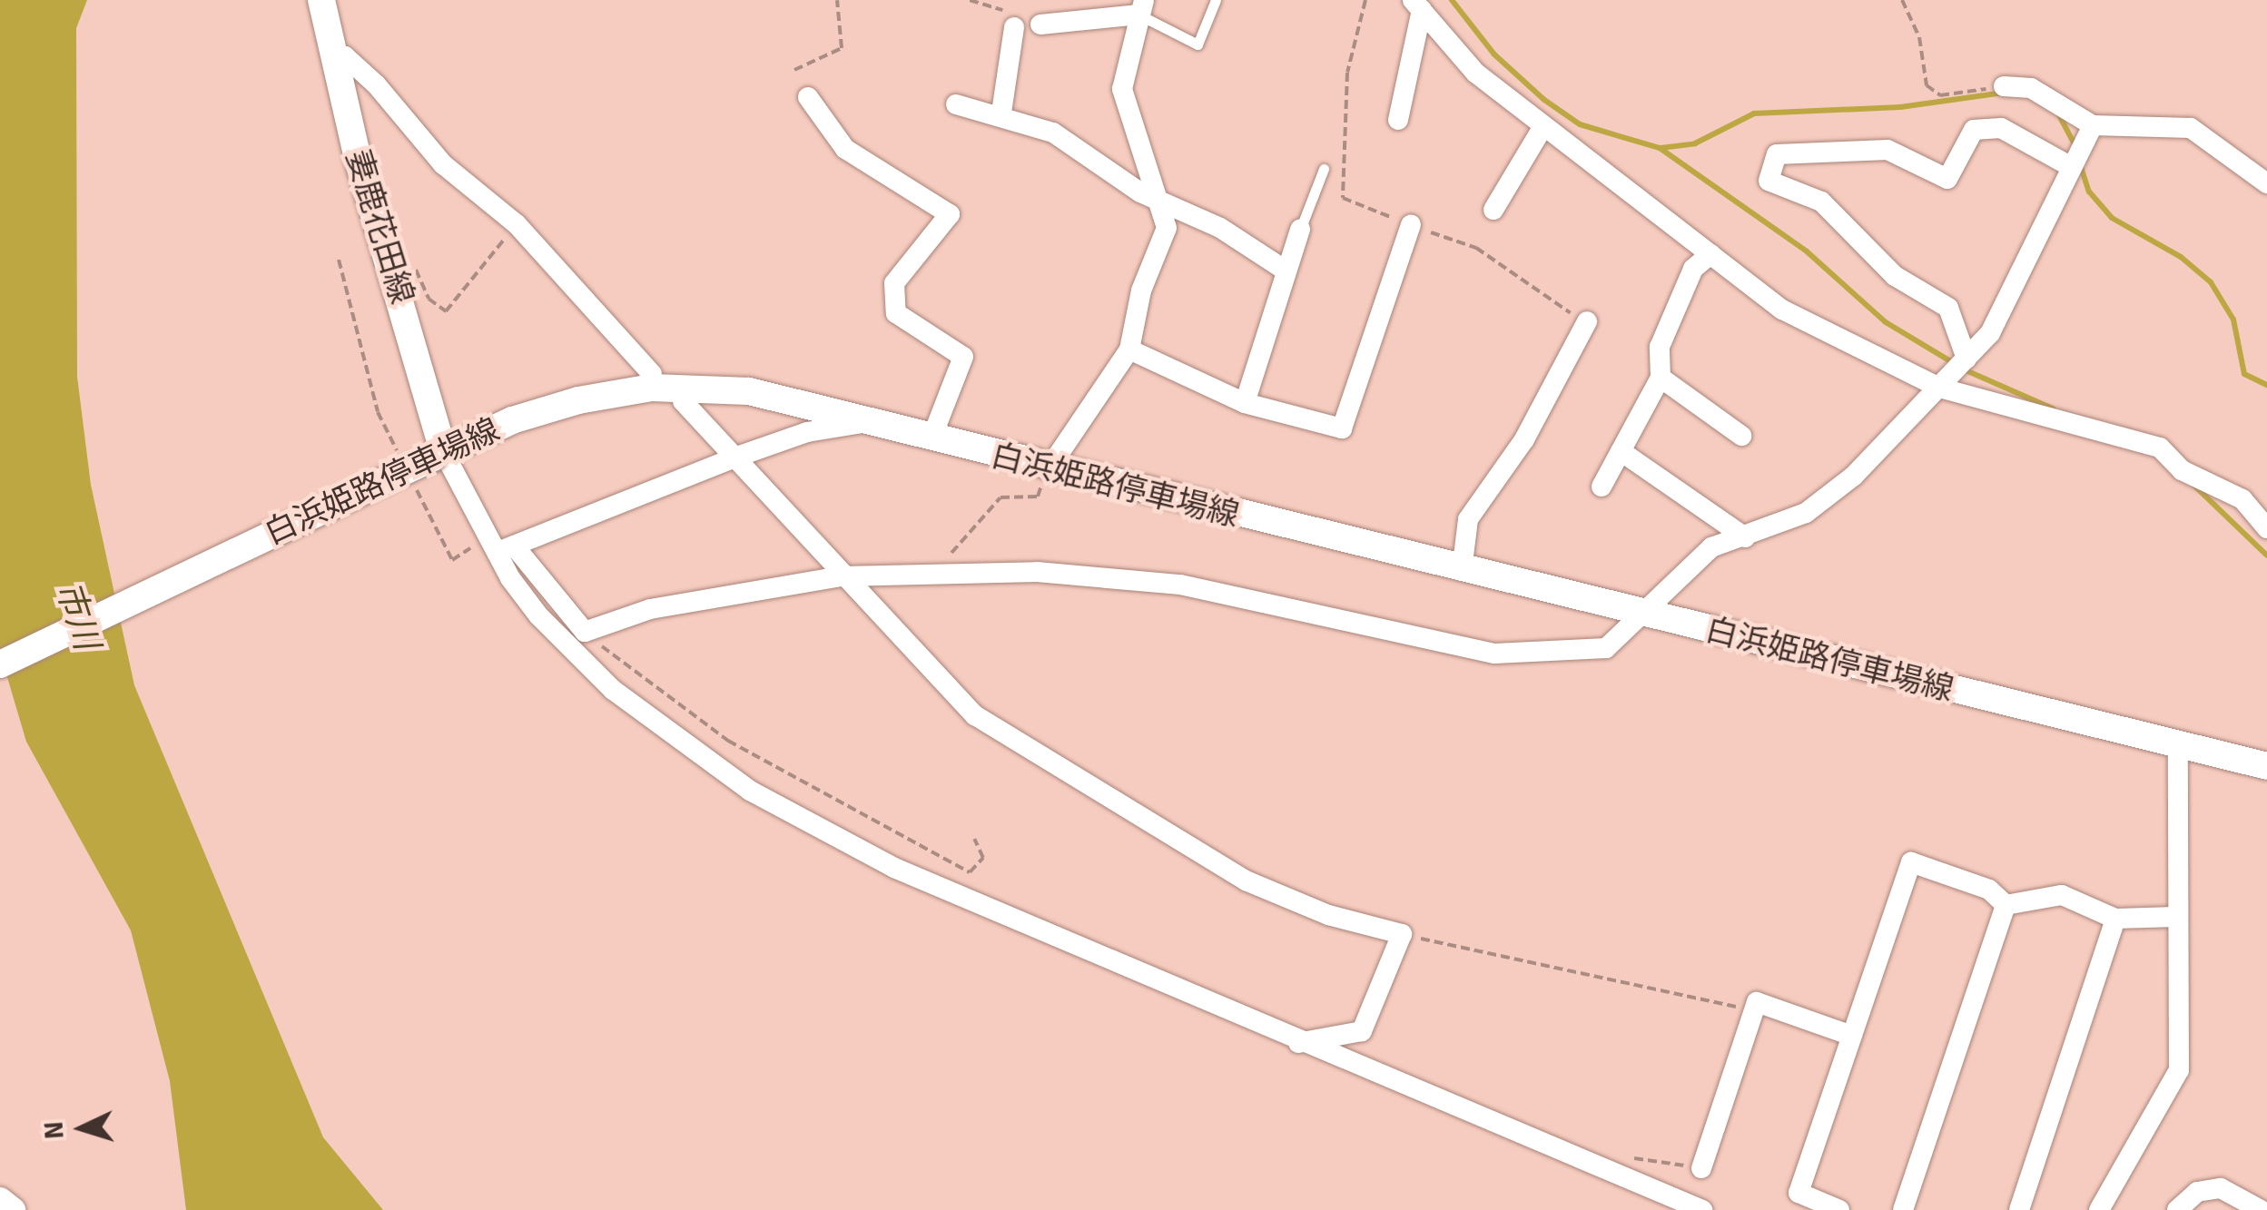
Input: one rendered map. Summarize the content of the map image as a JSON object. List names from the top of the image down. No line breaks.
{"streets":{"main road":["妻鹿花田線","白浜姫路停車場線"]},"crossings":[["妻鹿花田線","白浜姫路停車場線"]],"water":["市川"],"north":"left"}
